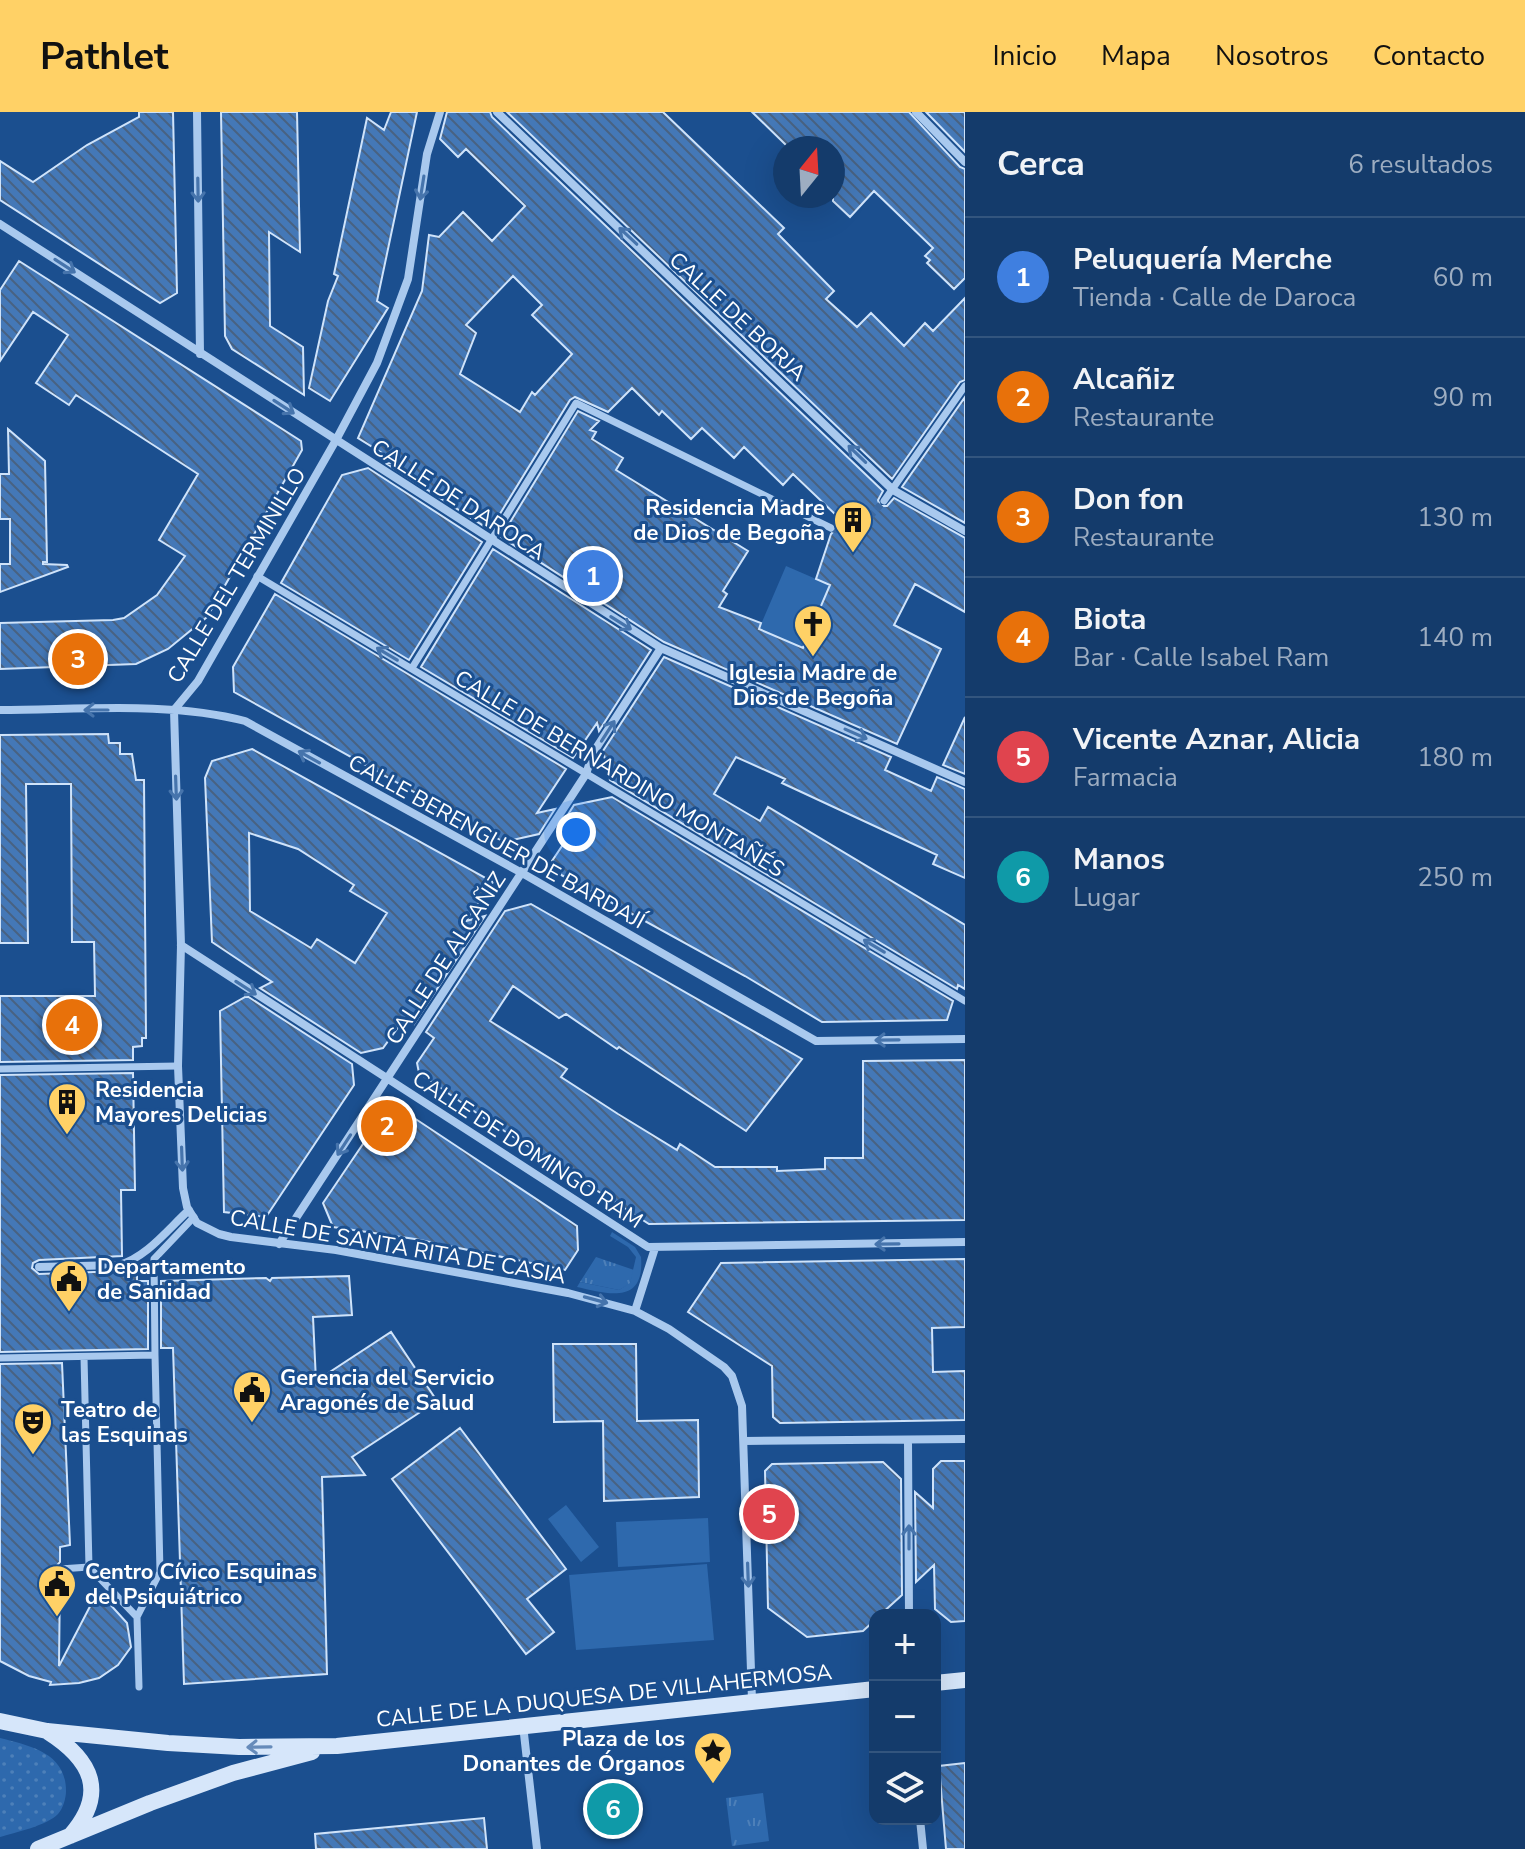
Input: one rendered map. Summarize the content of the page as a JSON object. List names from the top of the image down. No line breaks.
{"streets":{"main road":["CALLE DE LA DUQUESA DE VILLAHERMOSA"],"street":["CALLE DE BORJA","CALLE DE DAROCA","CALLE DEL TERMINILLO","CALLE DE BERNARDINO MONTAÑÉS","CALLE BERENGUER DE BARDAJÍ","CALLE DE ALCAÑIZ","CALLE DE DOMINGO RAM","CALLE DE SANTA RITA DE CASIA"]},"crossings":[["CALLE DE DAROCA","CALLE DEL TERMINILLO"],["CALLE DE DAROCA","CALLE DE ALCAÑIZ"],["CALLE DEL TERMINILLO","CALLE DE BERNARDINO MONTAÑÉS"],["CALLE DEL TERMINILLO","CALLE BERENGUER DE BARDAJÍ"],["CALLE DEL TERMINILLO","CALLE DE DOMINGO RAM"],["CALLE DEL TERMINILLO","CALLE DE SANTA RITA DE CASIA"],["CALLE DE BERNARDINO MONTAÑÉS","CALLE DE ALCAÑIZ"],["CALLE BERENGUER DE BARDAJÍ","CALLE DE ALCAÑIZ"],["CALLE DE ALCAÑIZ","CALLE DE DOMINGO RAM"],["CALLE DE ALCAÑIZ","CALLE DE SANTA RITA DE CASIA"],["CALLE DE DOMINGO RAM","CALLE DE SANTA RITA DE CASIA"],["CALLE DE SANTA RITA DE CASIA","CALLE DE LA DUQUESA DE VILLAHERMOSA"]],"one_way":["CALLE DE BORJA","CALLE DE DAROCA","CALLE DEL TERMINILLO","CALLE DE BERNARDINO MONTAÑÉS","CALLE BERENGUER DE BARDAJÍ"],"places":{"building":["Residencia Madre de Dios de Begoña","Residencia Mayores Delicias"],"church":["Iglesia Madre de Dios de Begoña"],"public building":["Departamento de Sanidad","Gerencia del Servicio Aragonés de Salud","Centro Cívico Esquinas del Psiquiátrico"],"theatre":["Teatro de las Esquinas"],"place":["Plaza de los Donantes de Órganos"]},"north":"top","page":{"header":"Pathlet","nav":["Inicio","Mapa","Nosotros","Contacto"],"heading":["Cerca","6 resultados"],"list":[{"mark":"1","name":"Peluquería Merche","note":"Tienda · Calle de Daroca","value":"60 m"},{"mark":"2","name":"Alcañiz","note":"Restaurante","value":"90 m"},{"mark":"3","name":"Don fon","note":"Restaurante","value":"130 m"},{"mark":"4","name":"Biota","note":"Bar · Calle Isabel Ram","value":"140 m"},{"mark":"5","name":"Vicente Aznar, Alicia","note":"Farmacia","value":"180 m"},{"mark":"6","name":"Manos","note":"Lugar","value":"250 m"}],"pins":["1","3","4","2","5","6"],"map_buttons":["+","−"]}}
